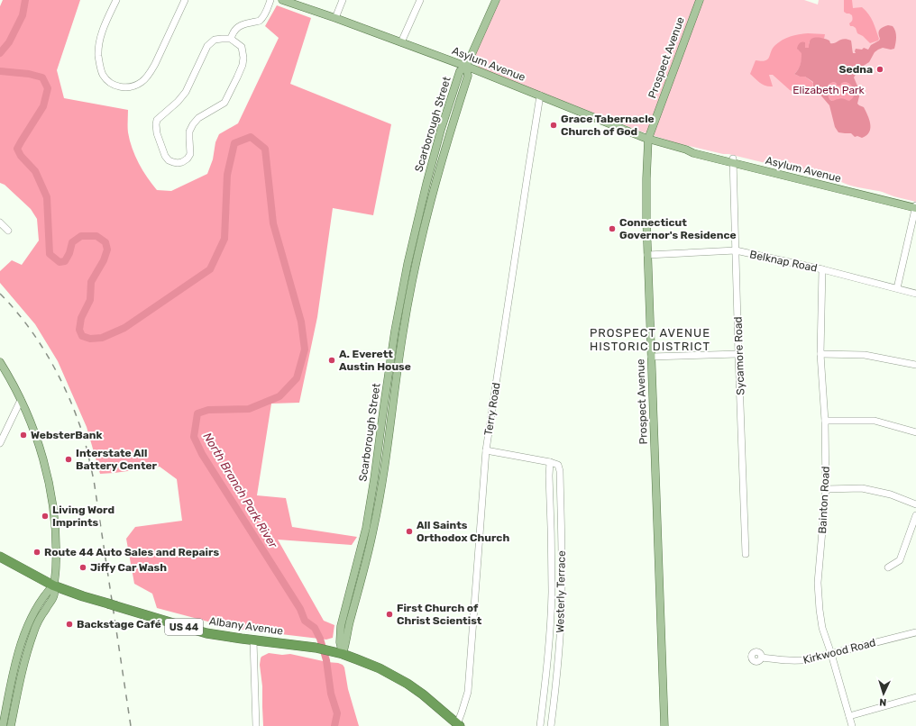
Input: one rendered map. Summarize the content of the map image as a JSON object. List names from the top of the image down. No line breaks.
{"streets":{"highway":["Albany Avenue","US 44"],"main road":["Prospect Avenue","Asylum Avenue","Scarborough Street"],"street":["Belknap Road","Sycamore Road","Terry Road","Bainton Road","Westerly Terrace","Kirkwood Road"]},"crossings":[["Prospect Avenue","Asylum Avenue"],["Prospect Avenue","Belknap Road"],["Asylum Avenue","Scarborough Street"],["Asylum Avenue","Sycamore Road"],["Asylum Avenue","Terry Road"],["Scarborough Street","Albany Avenue"],["Belknap Road","Sycamore Road"],["Belknap Road","Bainton Road"],["Terry Road","Albany Avenue"],["Bainton Road","Kirkwood Road"]],"districts":["PROSPECT AVENUE HISTORIC DISTRICT"],"water":["North Branch Park River"],"parks":["Elizabeth Park"],"places":["Sedna","Grace Tabernacle Church of God","Connecticut Governor's Residence","A. Everett Austin House","WebsterBank","Interstate All Battery Center","Living Word Imprints","All Saints Orthodox Church","Route 44 Auto Sales and Repairs","Jiffy Car Wash","First Church of Christ Scientist","Backstage Café"],"north":"bottom"}
